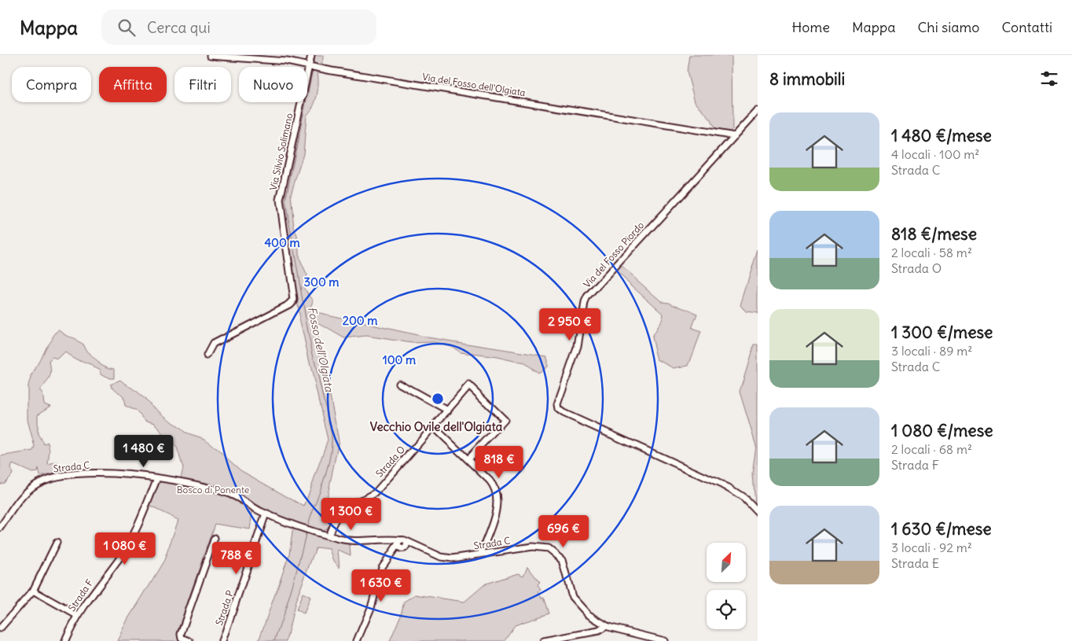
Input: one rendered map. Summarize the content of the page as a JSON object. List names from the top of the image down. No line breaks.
{"streets":{"street":["Via del Fosso dell'Olgiata","Via Silvio Solimano","Via del Fosso Piordo","Strada O","Strada C","Strada F","Strada P"]},"crossings":[["Via del Fosso dell'Olgiata","Via Silvio Solimano"],["Via del Fosso dell'Olgiata","Via del Fosso Piordo"],["Strada O","Strada C"],["Strada C","Strada F"],["Strada C","Strada P"]],"districts":["Vecchio Ovile dell'Olgiata"],"water":["Fosso dell’Olgiata"],"parks":["Bosco di Ponente"],"north":"top right","page":{"header":"Mappa","search":"Cerca qui","nav":["Home","Mappa","Chi siamo","Contatti"],"heading":"8 immobili","chip":["Compra","Affitta","Filtri","Nuovo"],"list":[{"name":"1 480 €/mese","note":"4 locali · 100 m² · Strada C"},{"name":"818 €/mese","note":"2 locali · 58 m² · Strada O"},{"name":"1 300 €/mese","note":"3 locali · 89 m² · Strada C"},{"name":"1 080 €/mese","note":"2 locali · 68 m² · Strada F"},{"name":"1 630 €/mese","note":"3 locali · 92 m² · Strada E"}],"price":["2 950 €","1 480 €","818 €","1 300 €","696 €","1 080 €","788 €","1 630 €"]},"rings":["400 m","300 m","200 m","100 m"]}
